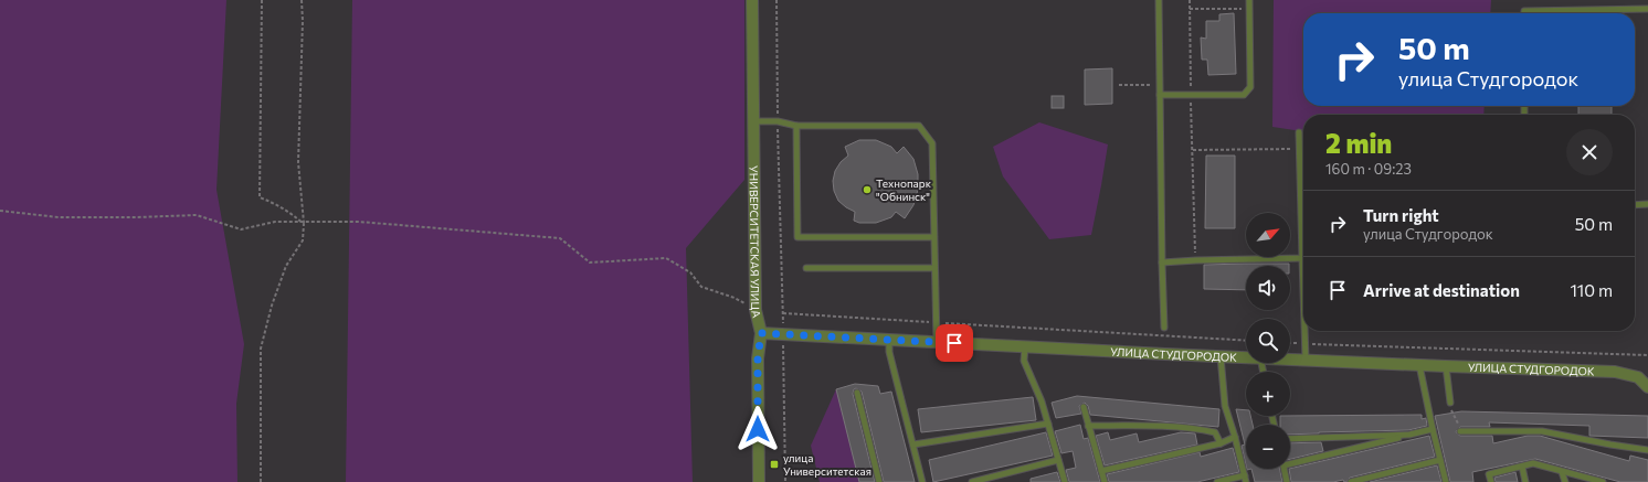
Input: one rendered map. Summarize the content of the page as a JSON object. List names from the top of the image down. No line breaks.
{"streets":{"street":["УНИВЕРСИТЕТСКАЯ УЛИЦА","УЛИЦА СТУДГОРОДОК"]},"crossings":[["УНИВЕРСИТЕТСКАЯ УЛИЦА","УЛИЦА СТУДГОРОДОК"]],"places":{"other":["Технопарк \"Обнинск\""],"transit":["улица Университетская"]},"north":"top right","page":{"turn":["50 m","улица Студгородок"],"heading":["2 min","160 m · 09:23"],"list":[{"name":"Turn right","note":"улица Студгородок","value":"50 m"},{"name":"Arrive at destination","value":"110 m"}],"map_buttons":["+","−"]}}
